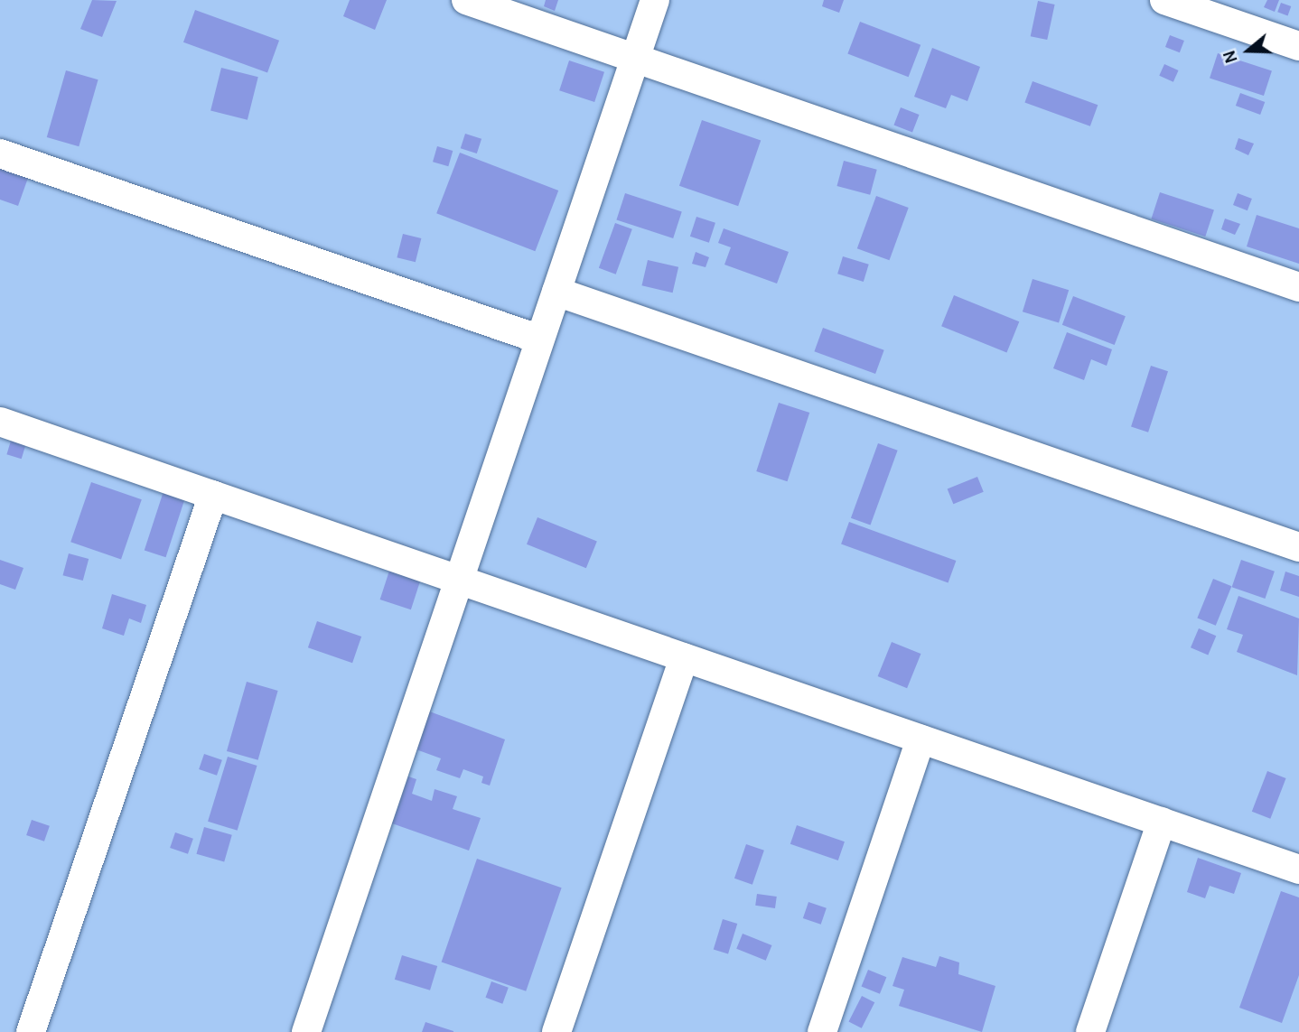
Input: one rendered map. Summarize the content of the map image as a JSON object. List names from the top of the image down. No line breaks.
{"north":"left"}
